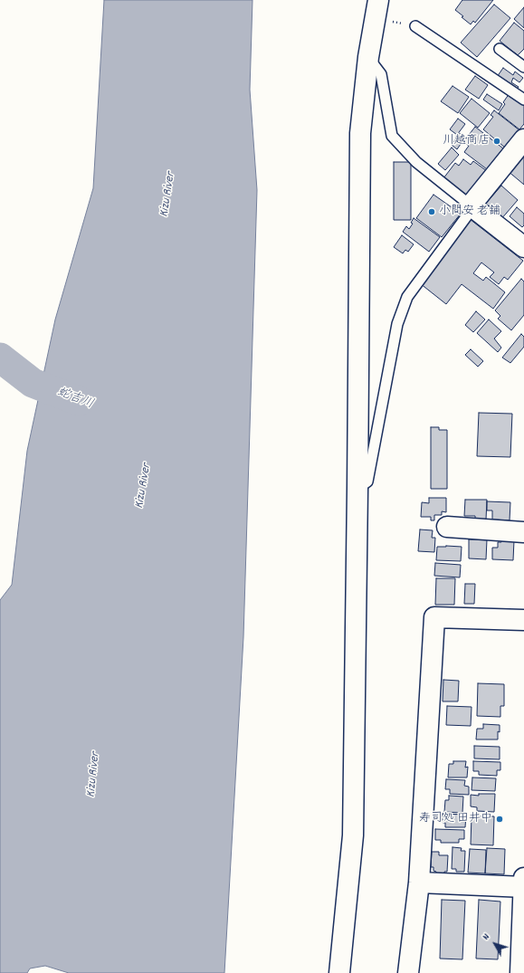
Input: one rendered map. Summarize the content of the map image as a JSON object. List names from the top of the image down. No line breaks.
{"water":["Kizu River","蛇吉川"],"places":["川越商店","小間安 老舗","寿司処 田井中"],"north":"top left"}
